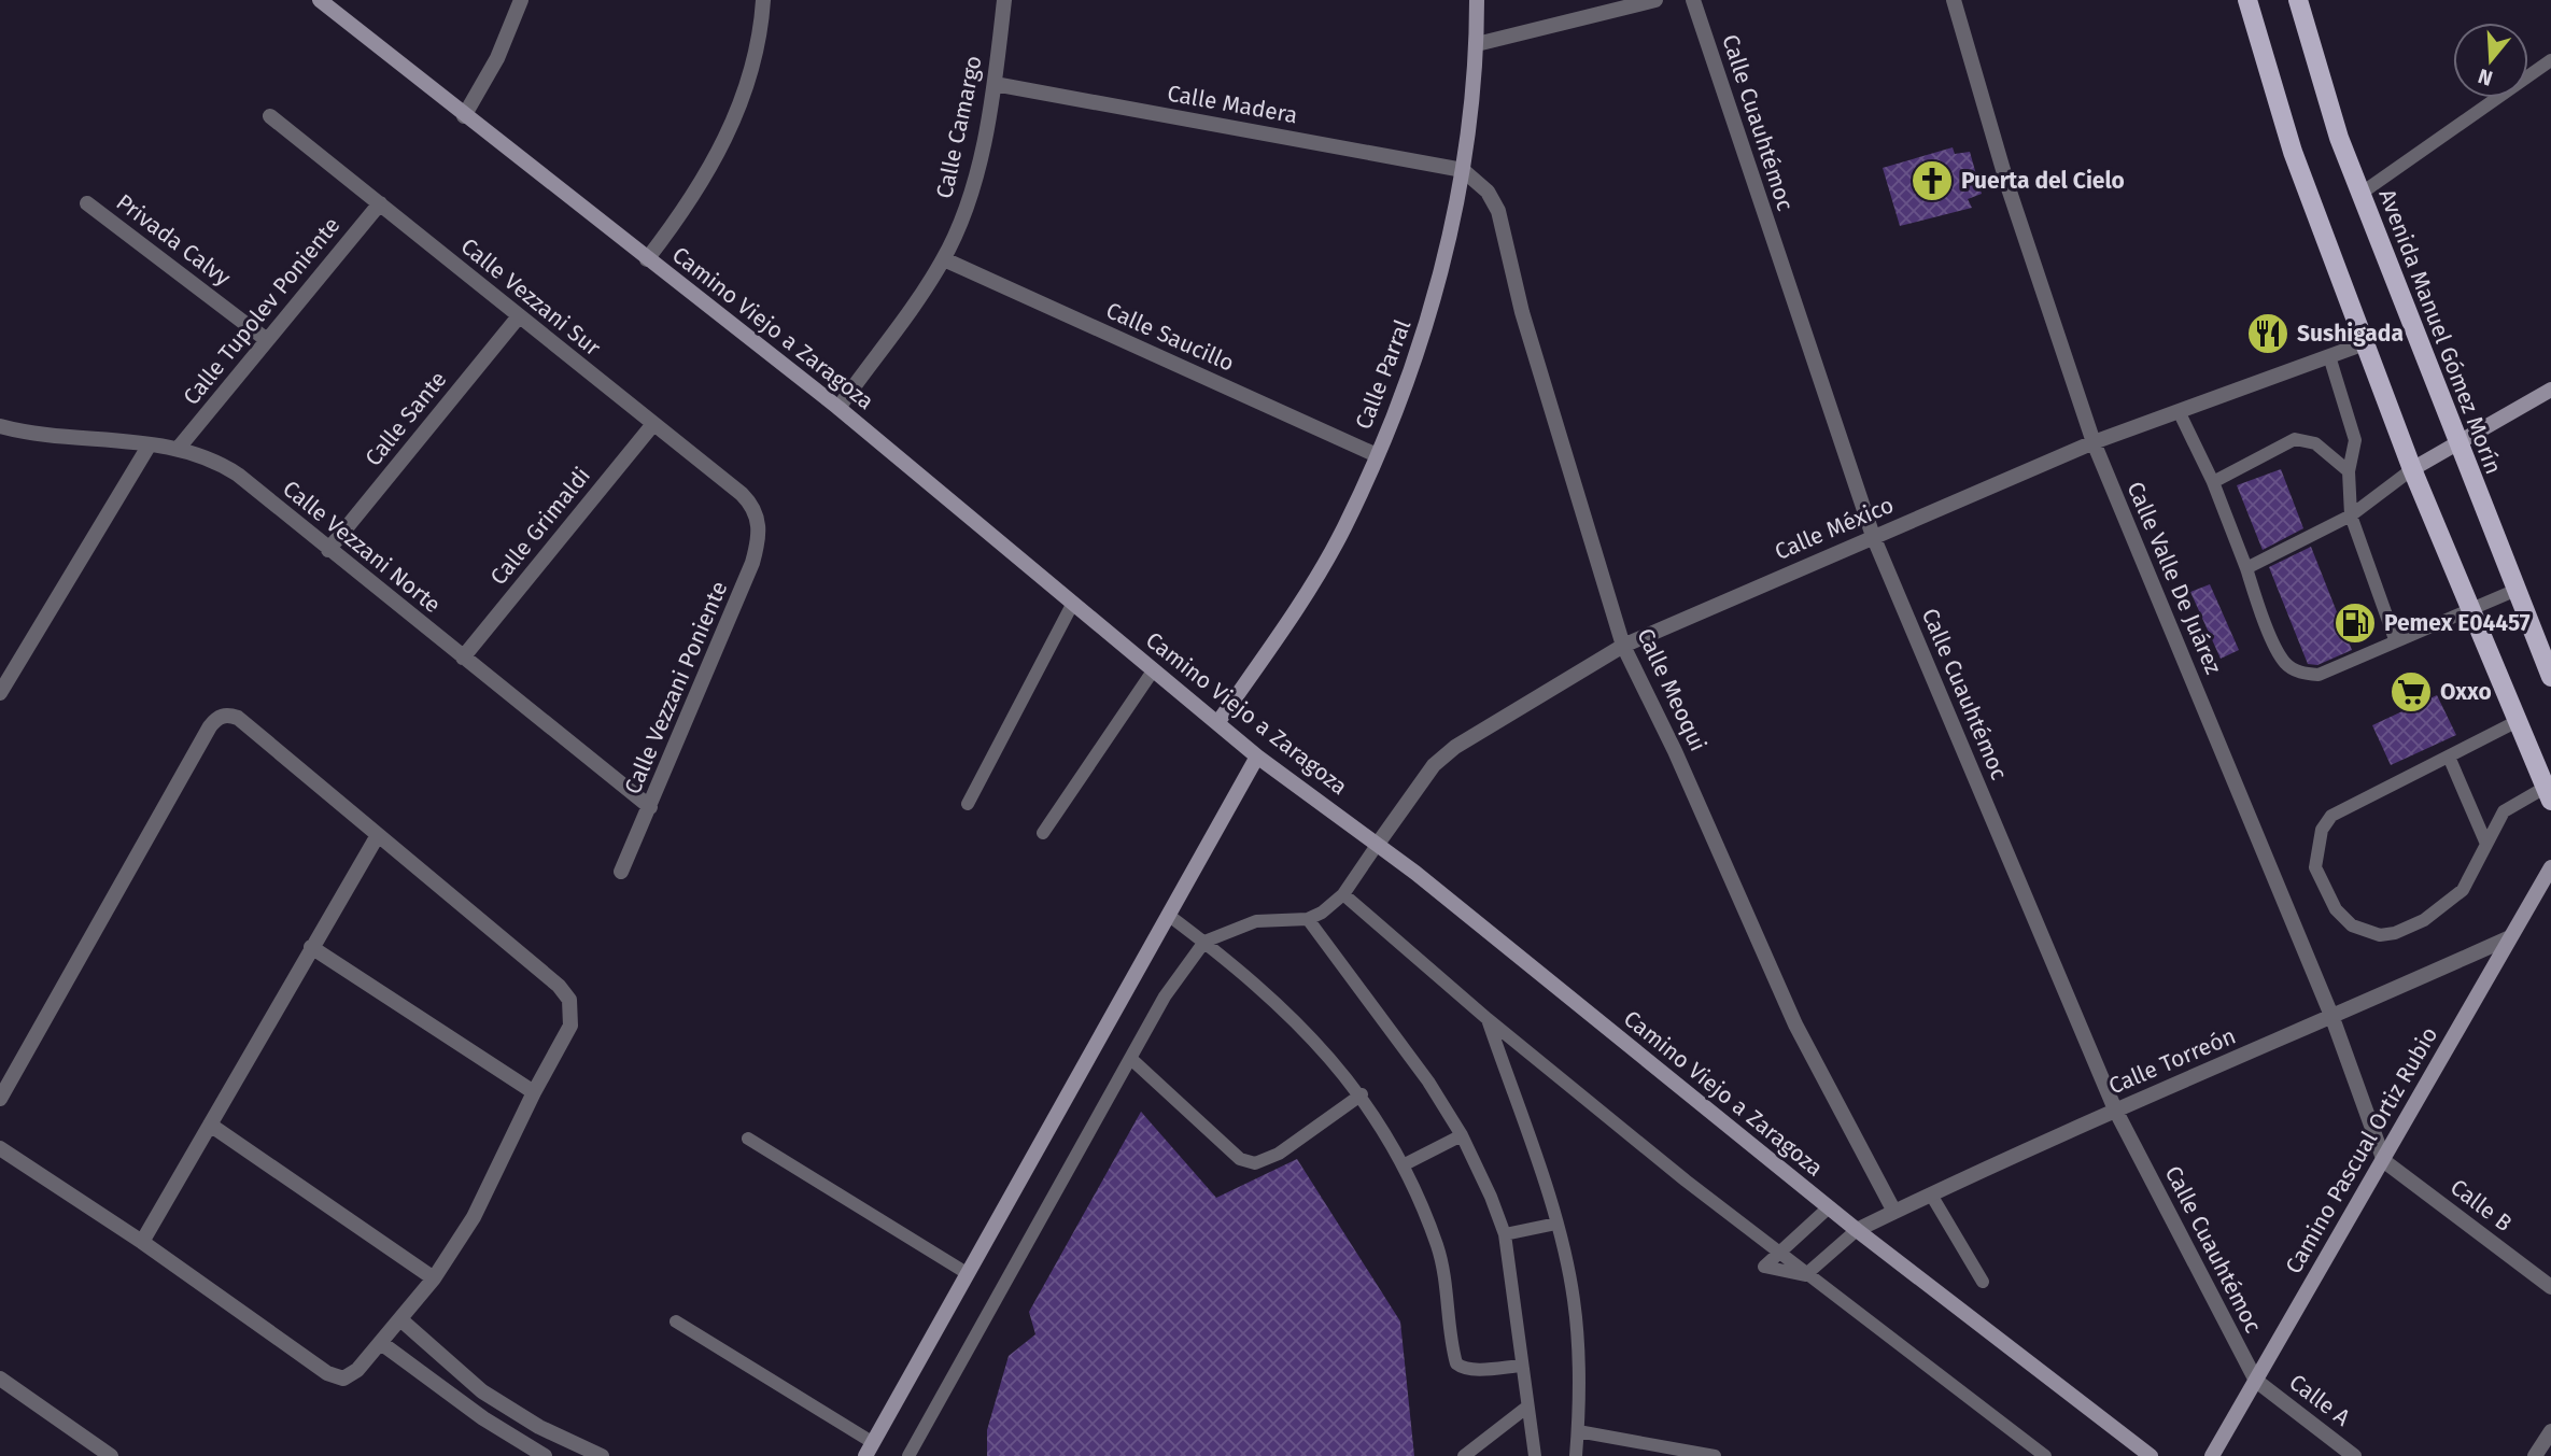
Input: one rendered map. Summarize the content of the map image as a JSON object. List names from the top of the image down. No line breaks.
{"streets":{"main road":["Avenida Manuel Gómez Morín"],"street":["Calle Madera","Calle Cuauhtémoc","Calle Camargo","Privada Calvy","Calle Vezzani Sur","Calle Tupolev Poniente","Camino Viejo a Zaragoza","Calle Saucillo","Calle Parral","Calle Sante","Calle Grimaldi","Calle México","Calle Vezzani Norte","Calle Valle De Juárez","Calle Vezzani Poniente","Calle Meoqui","Calle Torreón","Camino Pascual Ortiz Rubio","Calle B","Calle A"]},"crossings":[["Calle Madera","Calle Camargo"],["Calle Madera","Calle Parral"],["Calle Madera","Calle Meoqui"],["Calle Cuauhtémoc","Calle México"],["Calle Cuauhtémoc","Calle Torreón"],["Calle Cuauhtémoc","Camino Pascual Ortiz Rubio"],["Calle Cuauhtémoc","Calle A"],["Calle Camargo","Camino Viejo a Zaragoza"],["Calle Camargo","Calle Saucillo"],["Privada Calvy","Calle Tupolev Poniente"],["Calle Vezzani Sur","Calle Tupolev Poniente"],["Calle Vezzani Sur","Calle Sante"],["Calle Vezzani Sur","Calle Grimaldi"],["Calle Vezzani Sur","Calle Vezzani Poniente"],["Calle Tupolev Poniente","Calle Vezzani Norte"],["Camino Viejo a Zaragoza","Calle Parral"],["Camino Viejo a Zaragoza","Calle México"],["Camino Viejo a Zaragoza","Calle Torreón"],["Calle Saucillo","Calle Parral"],["Calle Parral","Calle Meoqui"],["Calle Sante","Calle Vezzani Norte"],["Calle Grimaldi","Calle Vezzani Norte"],["Calle México","Calle Valle De Juárez"],["Calle México","Calle Meoqui"],["Calle Vezzani Norte","Calle Vezzani Poniente"],["Calle Valle De Juárez","Calle Torreón"],["Calle Valle De Juárez","Camino Pascual Ortiz Rubio"],["Calle Valle De Juárez","Calle B"],["Calle Meoqui","Calle Torreón"],["Calle Torreón","Camino Pascual Ortiz Rubio"],["Camino Pascual Ortiz Rubio","Calle B"],["Camino Pascual Ortiz Rubio","Calle A"]],"places":{"church":["Puerta del Cielo"],"restaurant":["Sushigada"],"fuel station":["Pemex E04457"],"supermarket":["Oxxo"]},"north":"bottom"}
